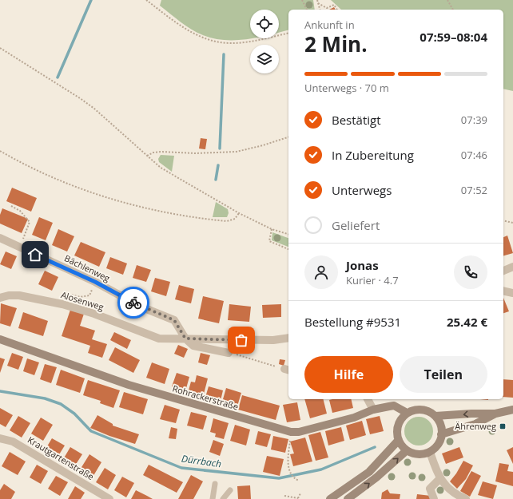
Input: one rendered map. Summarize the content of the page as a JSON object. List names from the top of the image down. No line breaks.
{"streets":{"main road":["Rohrackerstraße"],"street":["Bächlenweg","Alosenweg","Krautgartenstraße"]},"crossings":[["Bächlenweg","Alosenweg"]],"water":["Dürrbach"],"places":{"transit":["Ährenweg"]},"page":{"heading":["2 Min.","Ankunft in","07:59–08:04"],"panel":["Jonas","Kurier · 4.7","Bestellung #9531","25.42 €"],"bar":"Unterwegs · 70 m","list":[["Bestätigt","07:39"],["In Zubereitung","07:46"],["Unterwegs","07:52"],"Geliefert"],"buttons":["Hilfe","Teilen"]}}
